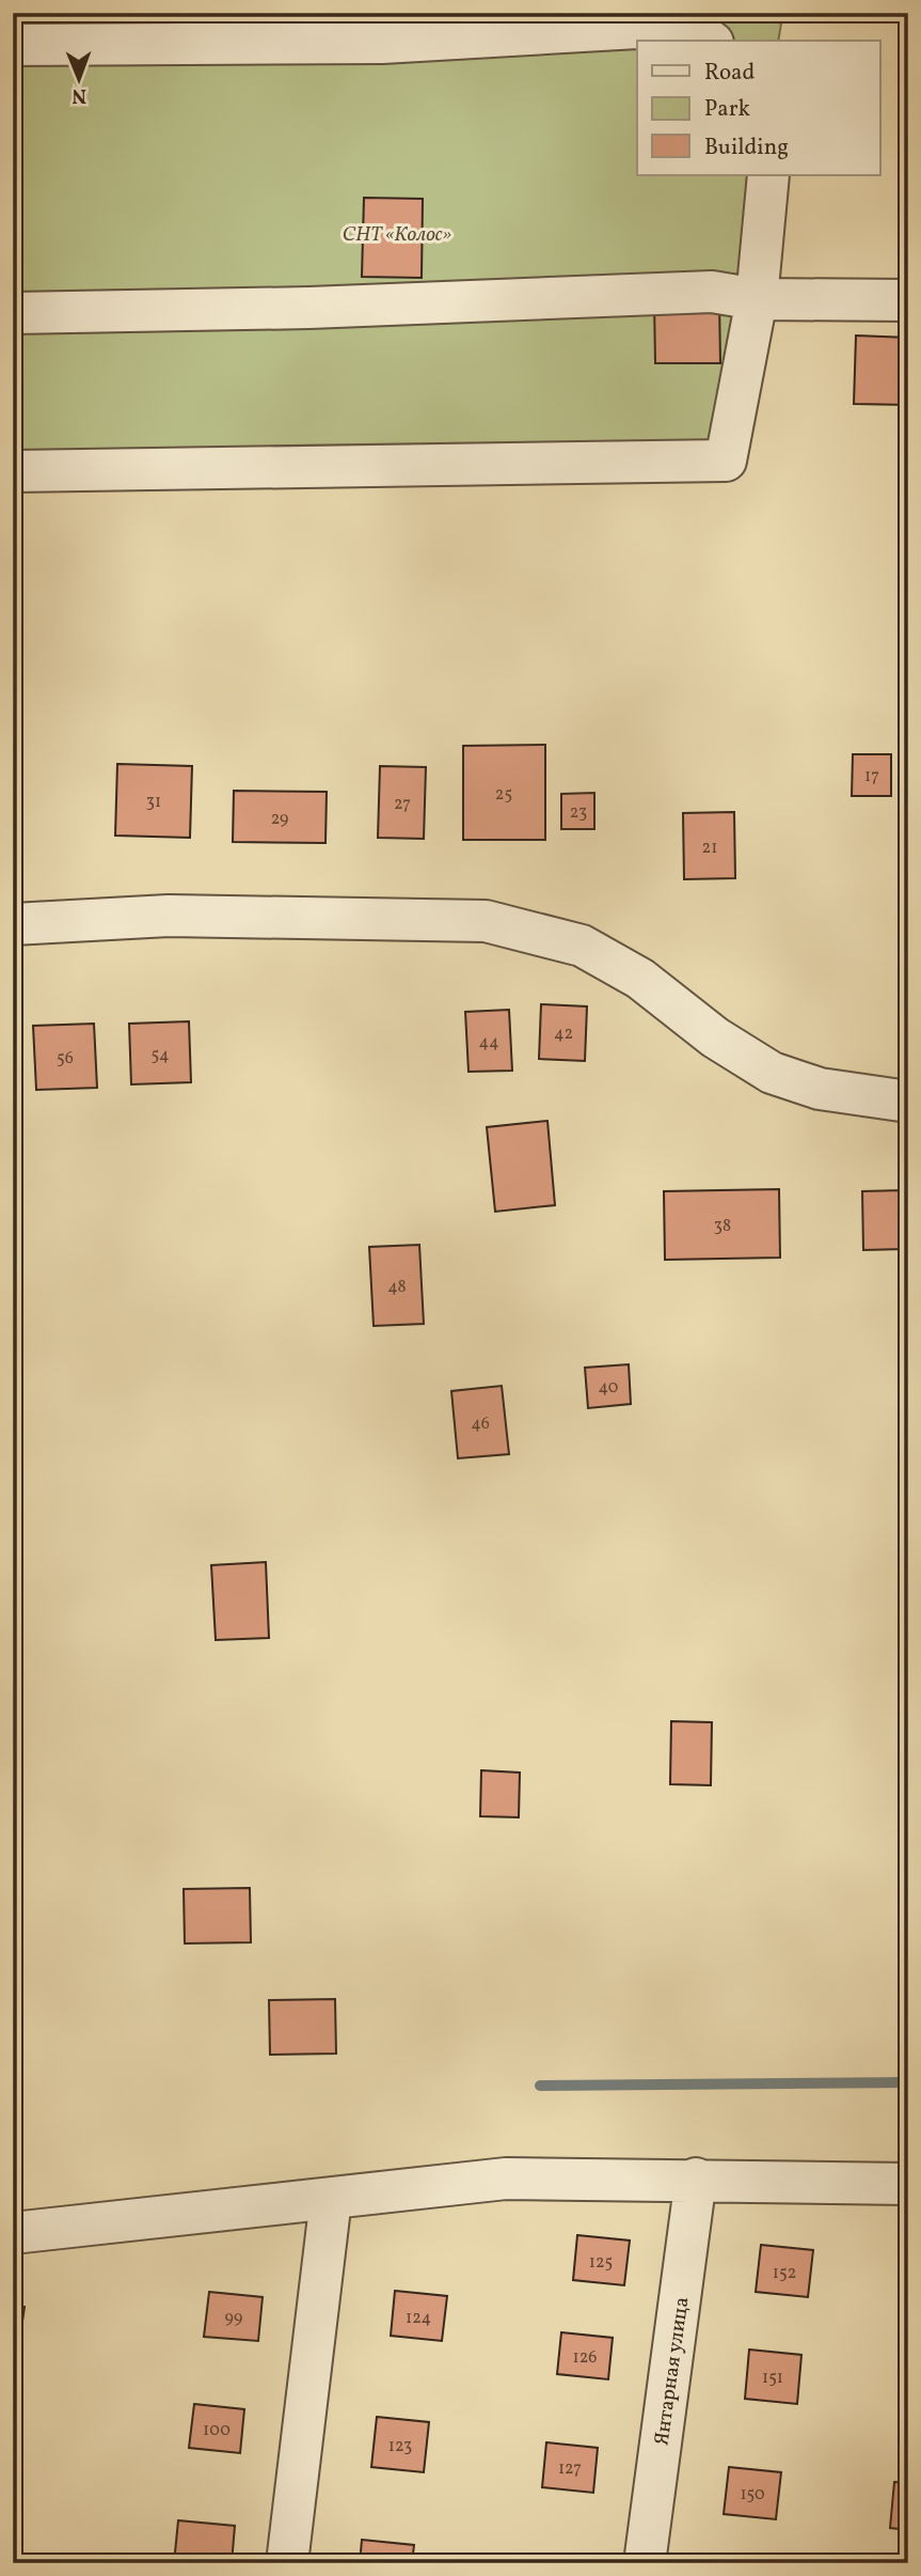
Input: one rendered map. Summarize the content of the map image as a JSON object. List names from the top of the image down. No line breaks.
{"streets":{"street":["Янтарная улица"]},"parks":["СНТ «Колос»"],"house_numbers":["17","25","31","27","23","29","21","42","44","54","56","38","48","40","46","125","152","99","124","126","151","100","123","127","150"],"legend":["Road","Park","Building"],"north":"bottom"}
